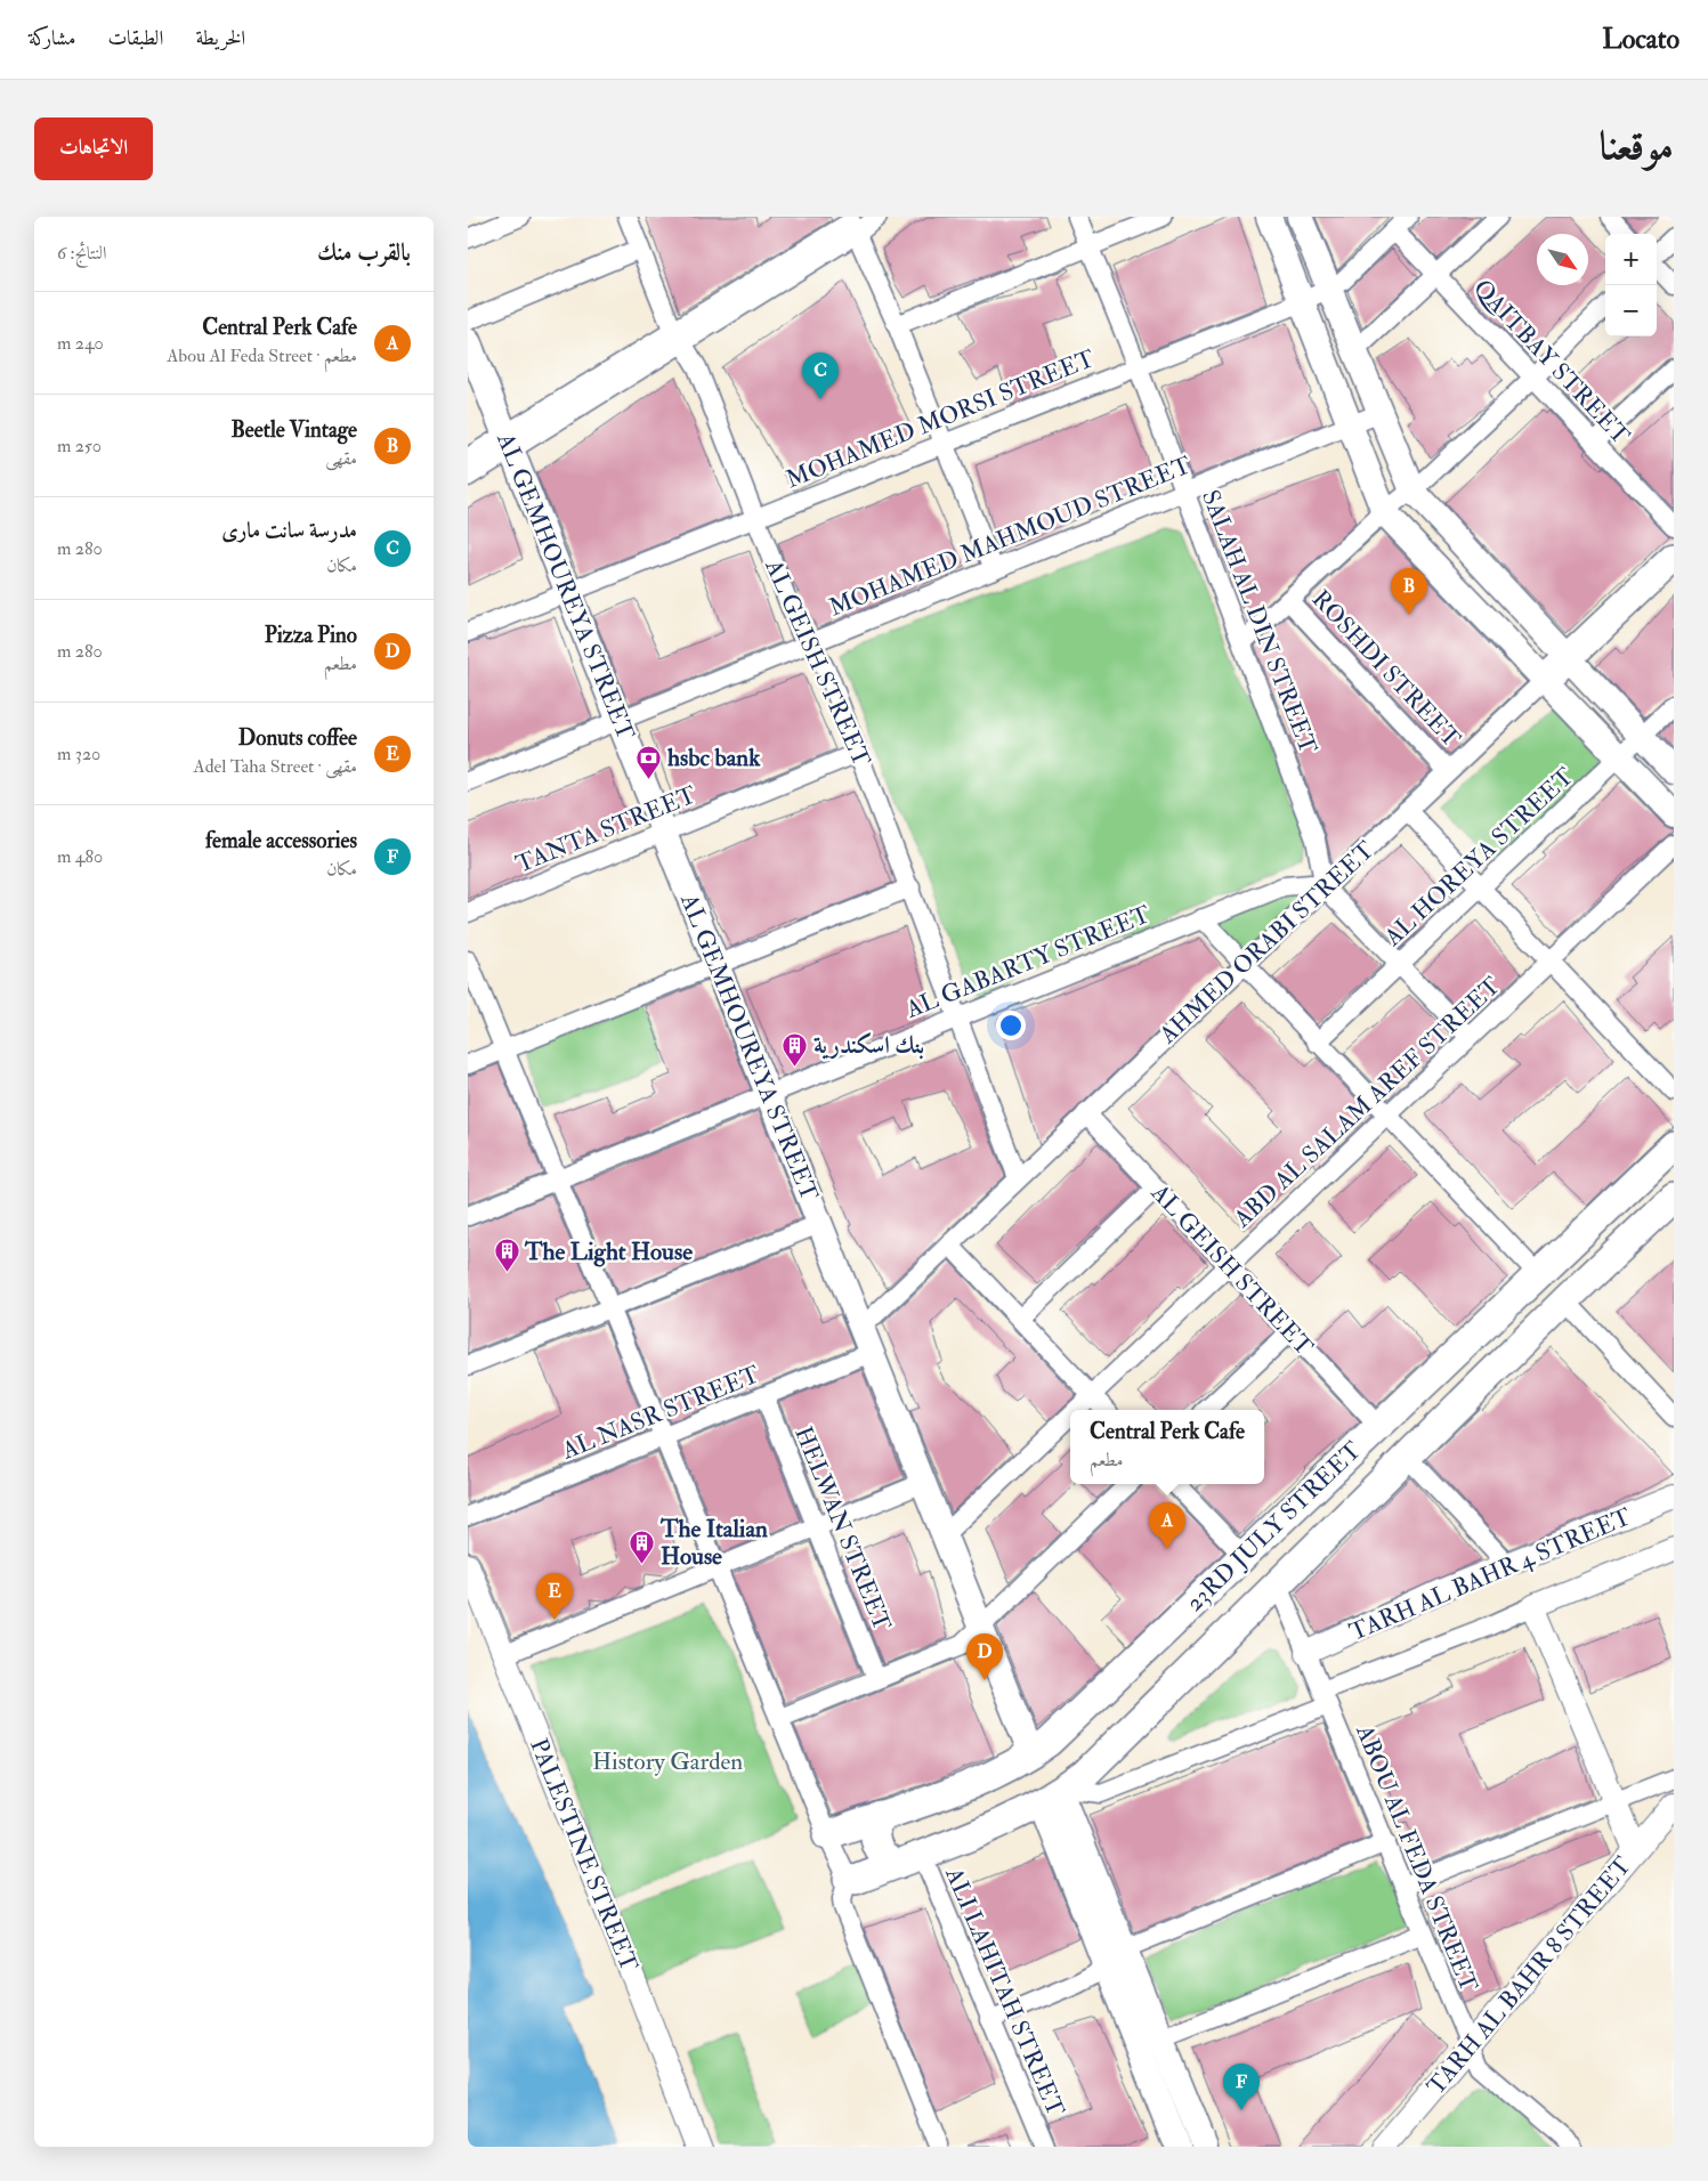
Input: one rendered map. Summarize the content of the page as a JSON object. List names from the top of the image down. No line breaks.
{"streets":{"main road":["AL GEMHOUREYA STREET","AHMED ORABI STREET","23RD JULY STREET"],"street":["QAITBAY STREET","MOHAMED MORSI STREET","MOHAMED MAHMOUD STREET","SALAH AL DIN STREET","AL GEISH STREET","ROSHDI STREET","TANTA STREET","AL HOREYA STREET","AL GABARTY STREET","ABD AL SALAM AREF STREET","AL NASR STREET","HELWAN STREET","TARH AL BAHR 4 STREET","PALESTINE STREET","ABOU AL FEDA STREET","TARH AL BAHR 8 STREET","ALI LAHITAH STREET"]},"crossings":[["QAITBAY STREET","MOHAMED MORSI STREET"],["MOHAMED MORSI STREET","AL GEMHOUREYA STREET"],["MOHAMED MORSI STREET","SALAH AL DIN STREET"],["MOHAMED MORSI STREET","AL GEISH STREET"],["MOHAMED MAHMOUD STREET","AL GEMHOUREYA STREET"],["MOHAMED MAHMOUD STREET","SALAH AL DIN STREET"],["MOHAMED MAHMOUD STREET","AL GEISH STREET"],["AL GEMHOUREYA STREET","TANTA STREET"],["AL GEMHOUREYA STREET","AHMED ORABI STREET"],["AL GEMHOUREYA STREET","AL GABARTY STREET"],["AL GEMHOUREYA STREET","ABD AL SALAM AREF STREET"],["AL GEMHOUREYA STREET","AL NASR STREET"],["AL GEMHOUREYA STREET","23RD JULY STREET"],["SALAH AL DIN STREET","AHMED ORABI STREET"],["SALAH AL DIN STREET","AL GABARTY STREET"],["AL GEISH STREET","TANTA STREET"],["AL GEISH STREET","AHMED ORABI STREET"],["AL GEISH STREET","AL GABARTY STREET"],["AL GEISH STREET","ABD AL SALAM AREF STREET"],["AL GEISH STREET","23RD JULY STREET"],["ROSHDI STREET","AHMED ORABI STREET"],["AHMED ORABI STREET","AL GABARTY STREET"],["AL NASR STREET","HELWAN STREET"],["23RD JULY STREET","TARH AL BAHR 4 STREET"],["23RD JULY STREET","ABOU AL FEDA STREET"],["23RD JULY STREET","ALI LAHITAH STREET"],["TARH AL BAHR 4 STREET","ABOU AL FEDA STREET"],["ABOU AL FEDA STREET","TARH AL BAHR 8 STREET"]],"parks":["History Garden"],"places":{"bank":["hsbc bank"],"building":["بنك اسكندرية","The Light House","The Italian House"]},"north":"bottom right","page":{"header":"Locato","nav":["الخريطة","الطبقات","مشاركة"],"title":"موقعنا","buttons":"الاتجاهات","heading":["بالقرب منك","النتائج: 6"],"map_buttons":["+","−"],"list":[{"mark":"A","name":"Central Perk Cafe","note":"مطعم · Abou Al Feda Street","value":"240 m"},{"mark":"B","name":"Beetle Vintage","note":"مقهى","value":"250 m"},{"mark":"C","name":"مدرسة سانت مارى","note":"مكان","value":"280 m"},{"mark":"D","name":"Pizza Pino","note":"مطعم","value":"280 m"},{"mark":"E","name":"Donuts coffee","note":"مقهى · Adel Taha Street","value":"320 m"},{"mark":"F","name":"female accessories","note":"مكان","value":"480 m"}],"pins":["C","B","A","E","D","F"],"popup":["Central Perk Cafe","مطعم"]}}
